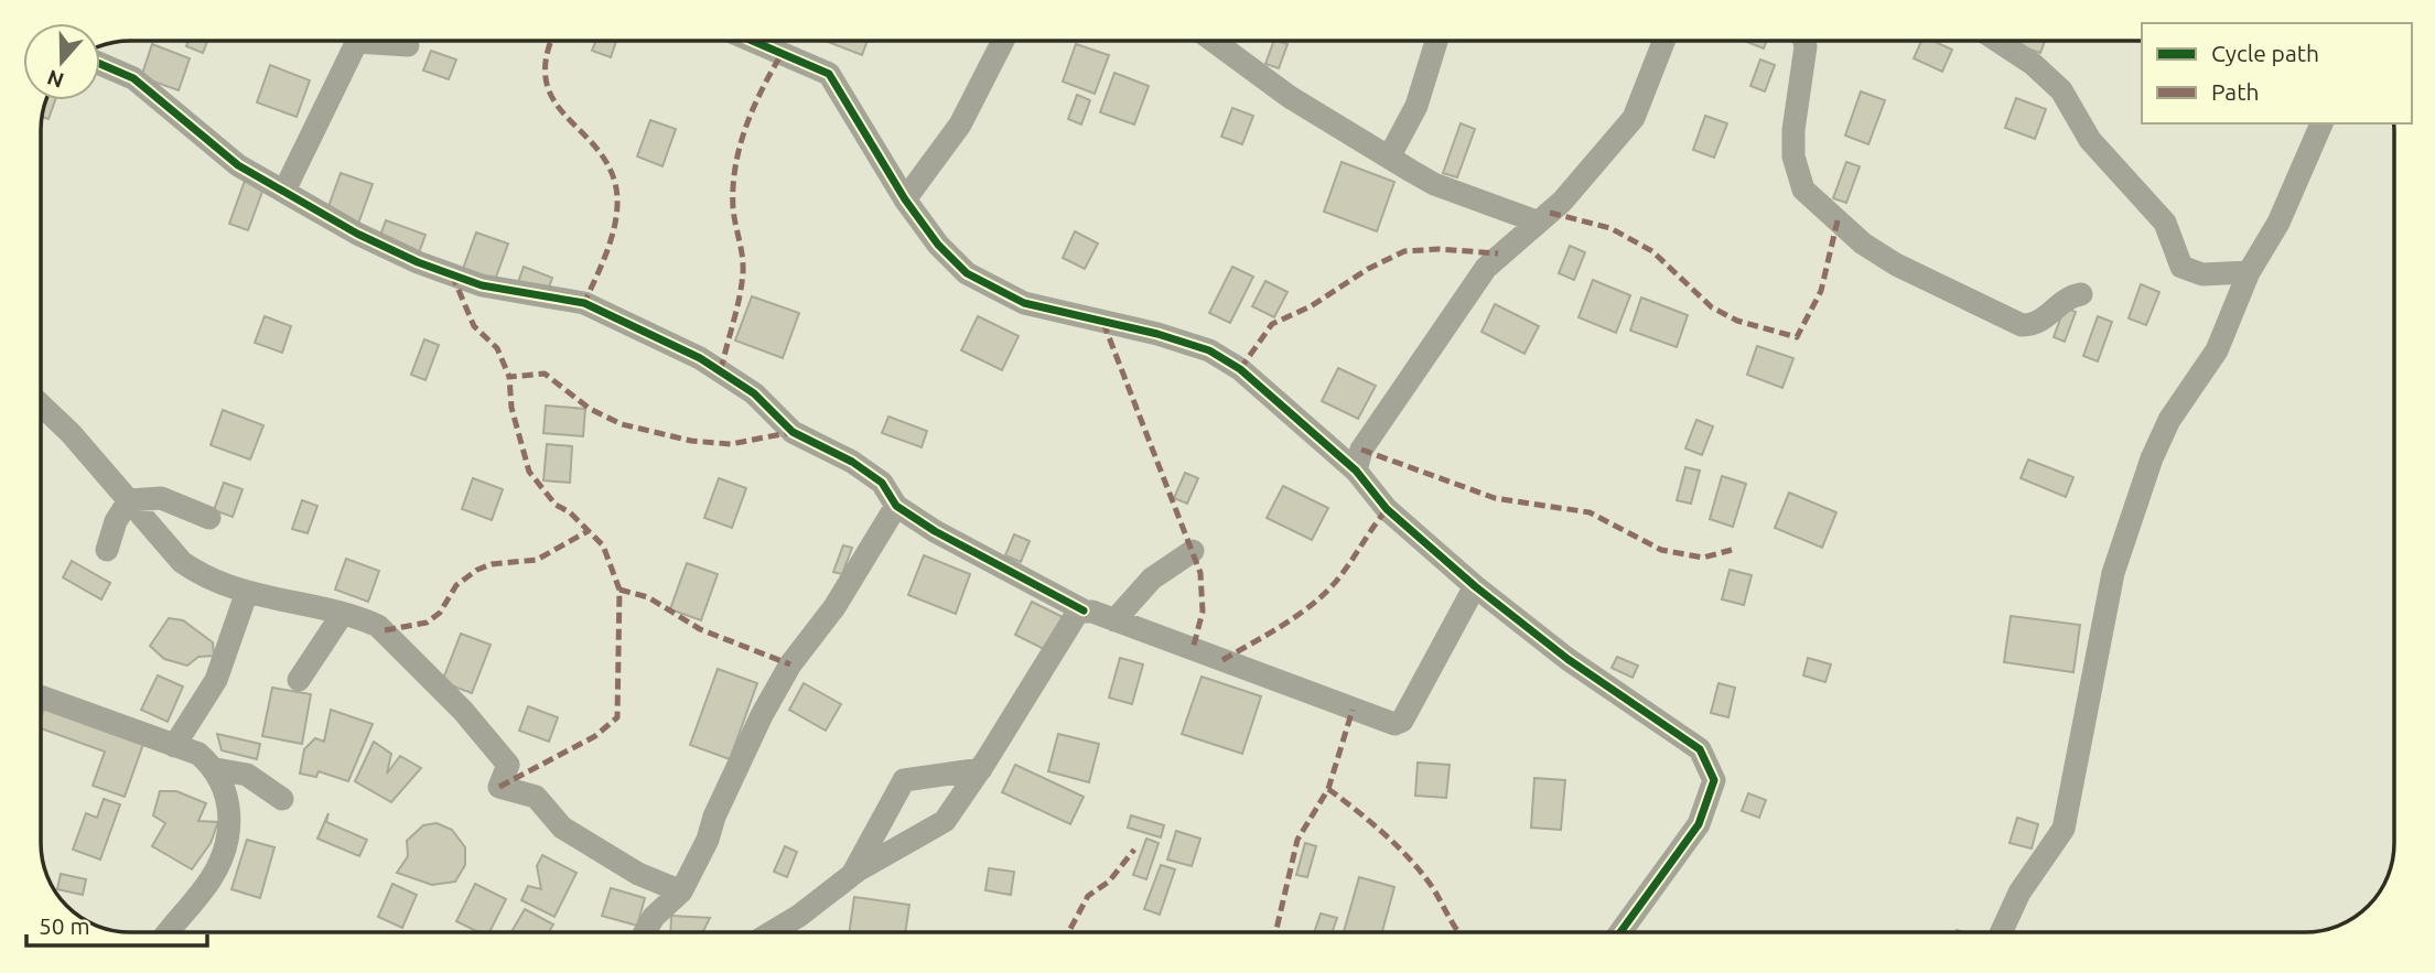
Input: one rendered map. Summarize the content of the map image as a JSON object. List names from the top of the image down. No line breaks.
{"legend":["Cycle path","Path"],"scale_bar":"50 m","north":"bottom"}
